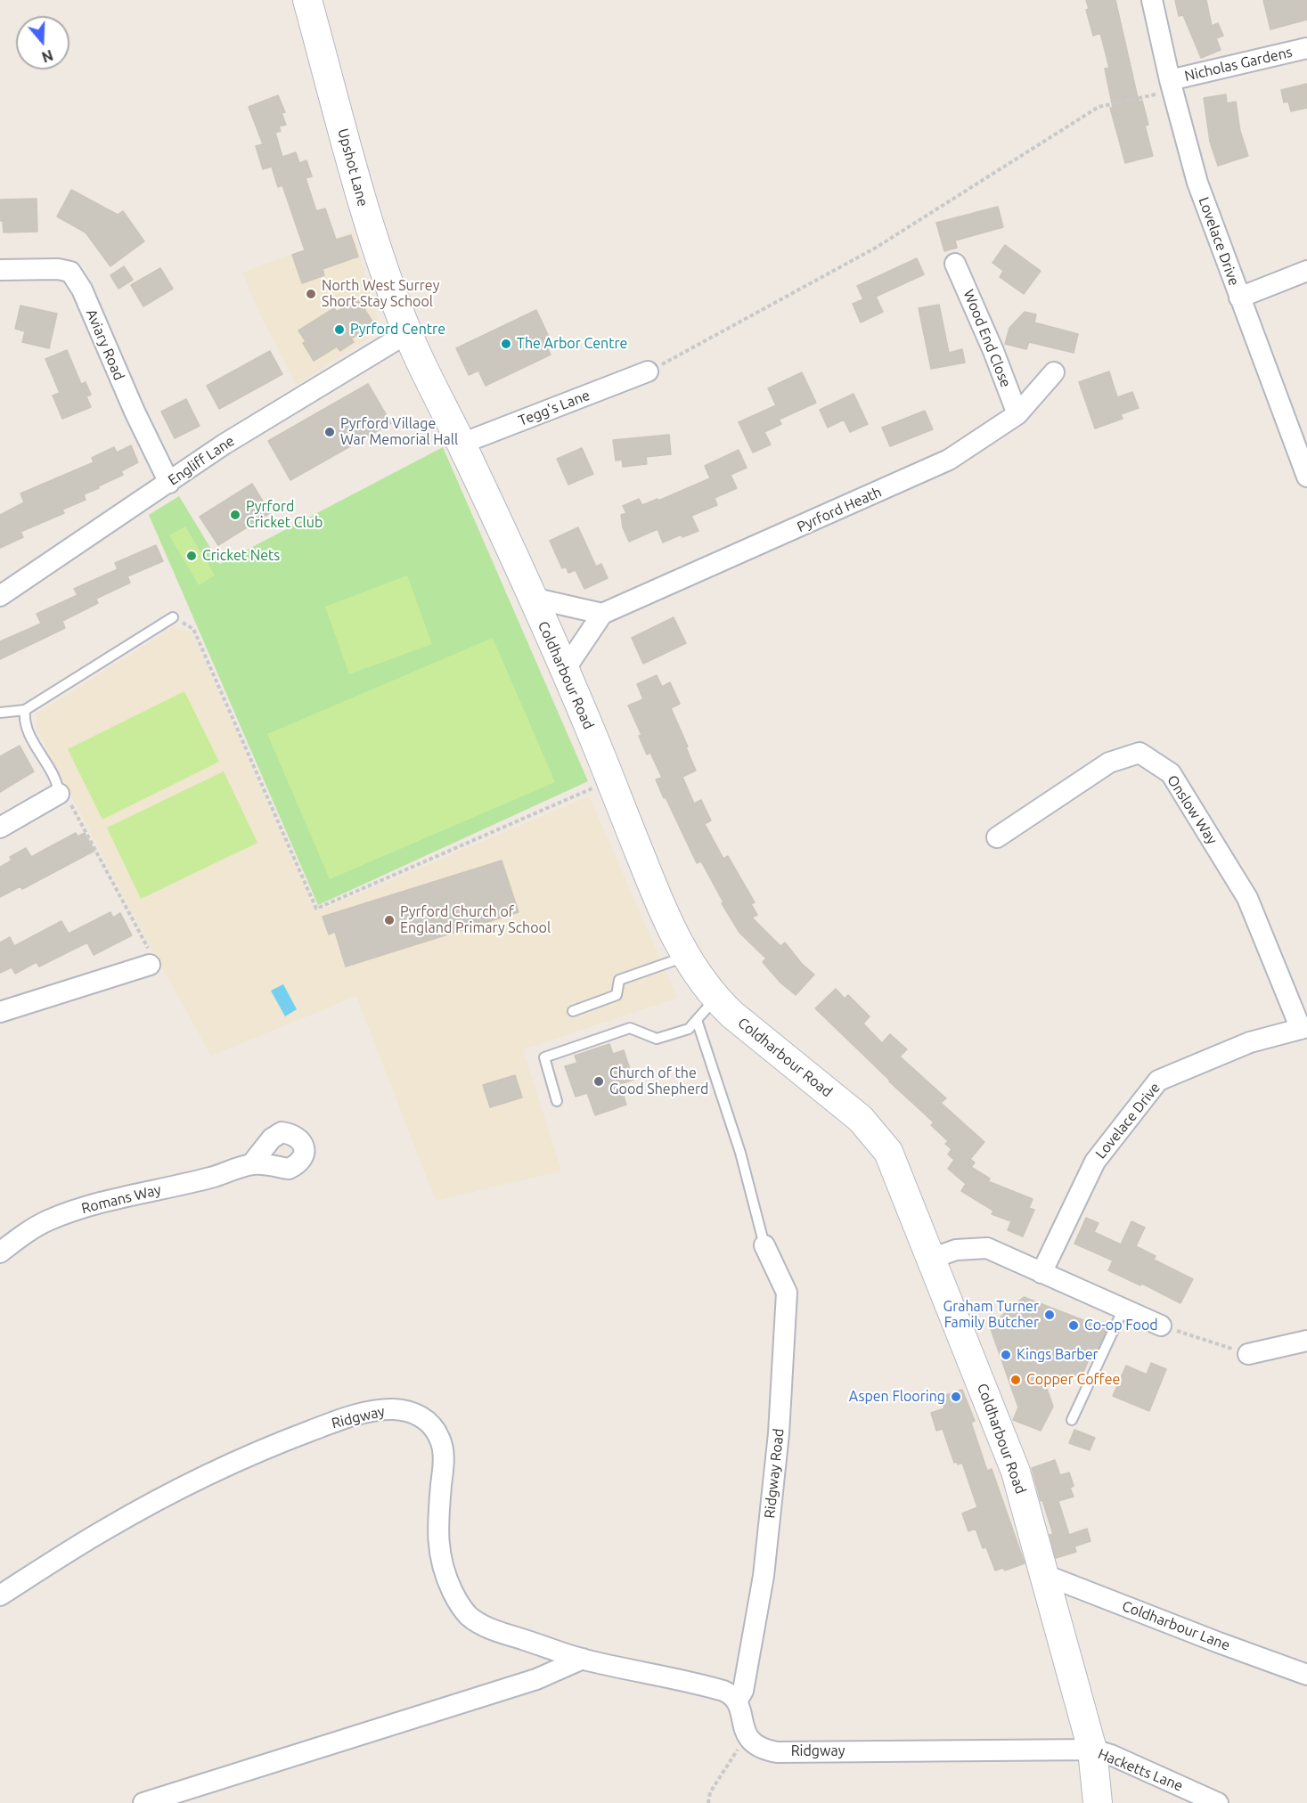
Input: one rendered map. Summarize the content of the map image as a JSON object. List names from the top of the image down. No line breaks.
{"streets":{"main road":["Upshot Lane","Coldharbour Road"],"street":["Nicholas Gardens","Lovelace Drive","Wood End Close","Aviary Road","Tegg's Lane","Engliff Lane","Pyrford Heath","Onslow Way","Romans Way","Ridgway","Ridgway Road","Coldharbour Lane","Hacketts Lane"]},"crossings":[["Nicholas Gardens","Lovelace Drive"],["Upshot Lane","Engliff Lane"],["Upshot Lane","Coldharbour Road"],["Lovelace Drive","Onslow Way"],["Wood End Close","Pyrford Heath"],["Aviary Road","Engliff Lane"],["Tegg's Lane","Coldharbour Road"],["Engliff Lane","Coldharbour Road"],["Coldharbour Road","Ridgway"],["Coldharbour Road","Coldharbour Lane"],["Coldharbour Road","Hacketts Lane"],["Ridgway","Ridgway Road"],["Ridgway","Hacketts Lane"]],"places":["North West Surrey Short Stay School","Pyrford Centre","The Arbor Centre","Pyrford Village War Memorial Hall","Pyrford Cricket Club","Cricket Nets","Pyrford Church of England Primary School","Church of the Good Shepherd","Graham Turner Family Butcher","Co-op Food","Kings Barber","Copper Coffee","Aspen Flooring"],"north":"bottom"}
